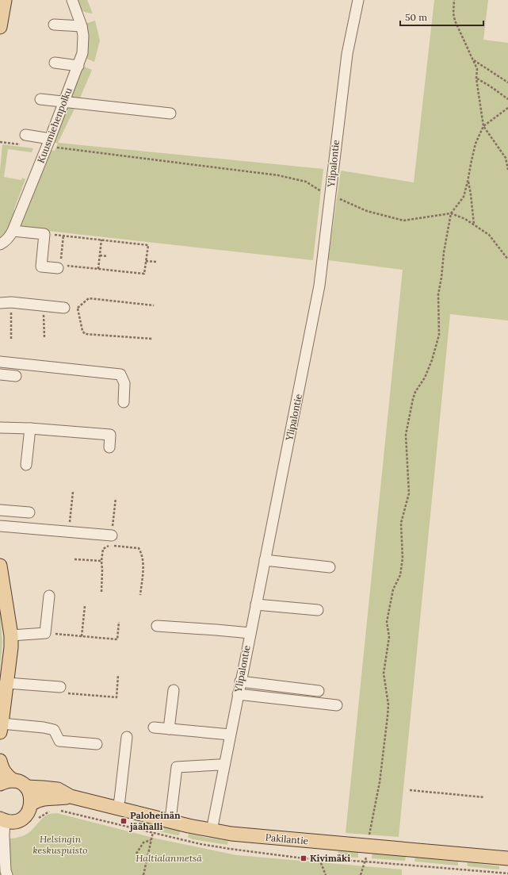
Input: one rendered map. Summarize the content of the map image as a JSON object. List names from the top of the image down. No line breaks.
{"streets":{"main road":["Pakilantie"],"street":["Kuusmiehenpolku","Ylipalontie"]},"crossings":[["Ylipalontie","Pakilantie"]],"parks":["Helsingin keskuspuisto","Haltialanmetsä"],"places":{"transit":["Paloheinän jäähalli","Kivimäki"]},"scale_bar":"50 m"}
